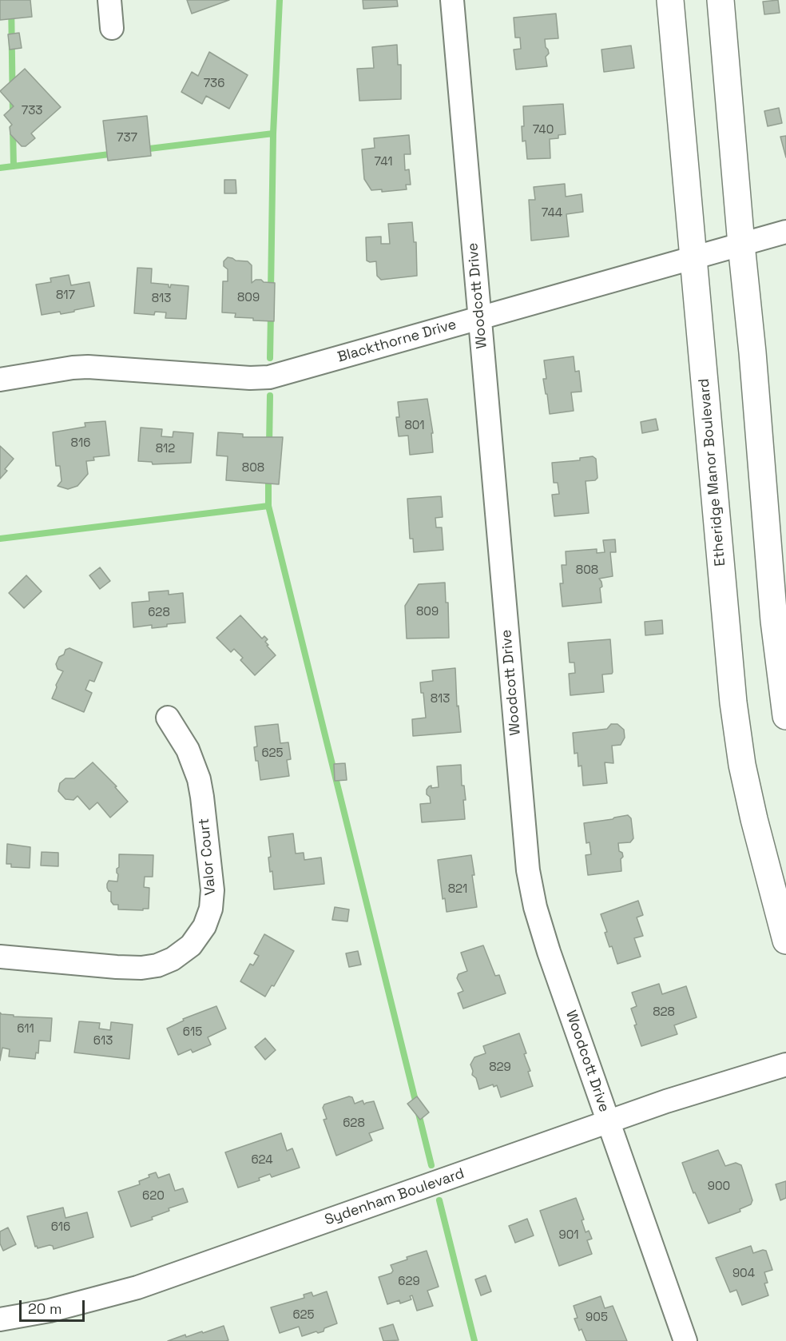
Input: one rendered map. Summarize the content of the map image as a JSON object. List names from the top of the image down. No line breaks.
{"streets":{"main road":["Etheridge Manor Boulevard"],"street":["Woodcott Drive","Blackthorne Drive","Valor Court","Sydenham Boulevard"]},"crossings":[["Woodcott Drive","Blackthorne Drive"],["Woodcott Drive","Sydenham Boulevard"],["Blackthorne Drive","Etheridge Manor Boulevard"]],"house_numbers":["736","733","740","737","741","744","817","809","813","801","816","812","808","808","809","628","813","625","821","828","611","615","613","829","628","624","900","620","616","901","904","629","625","905"],"scale_bar":"20 m"}
